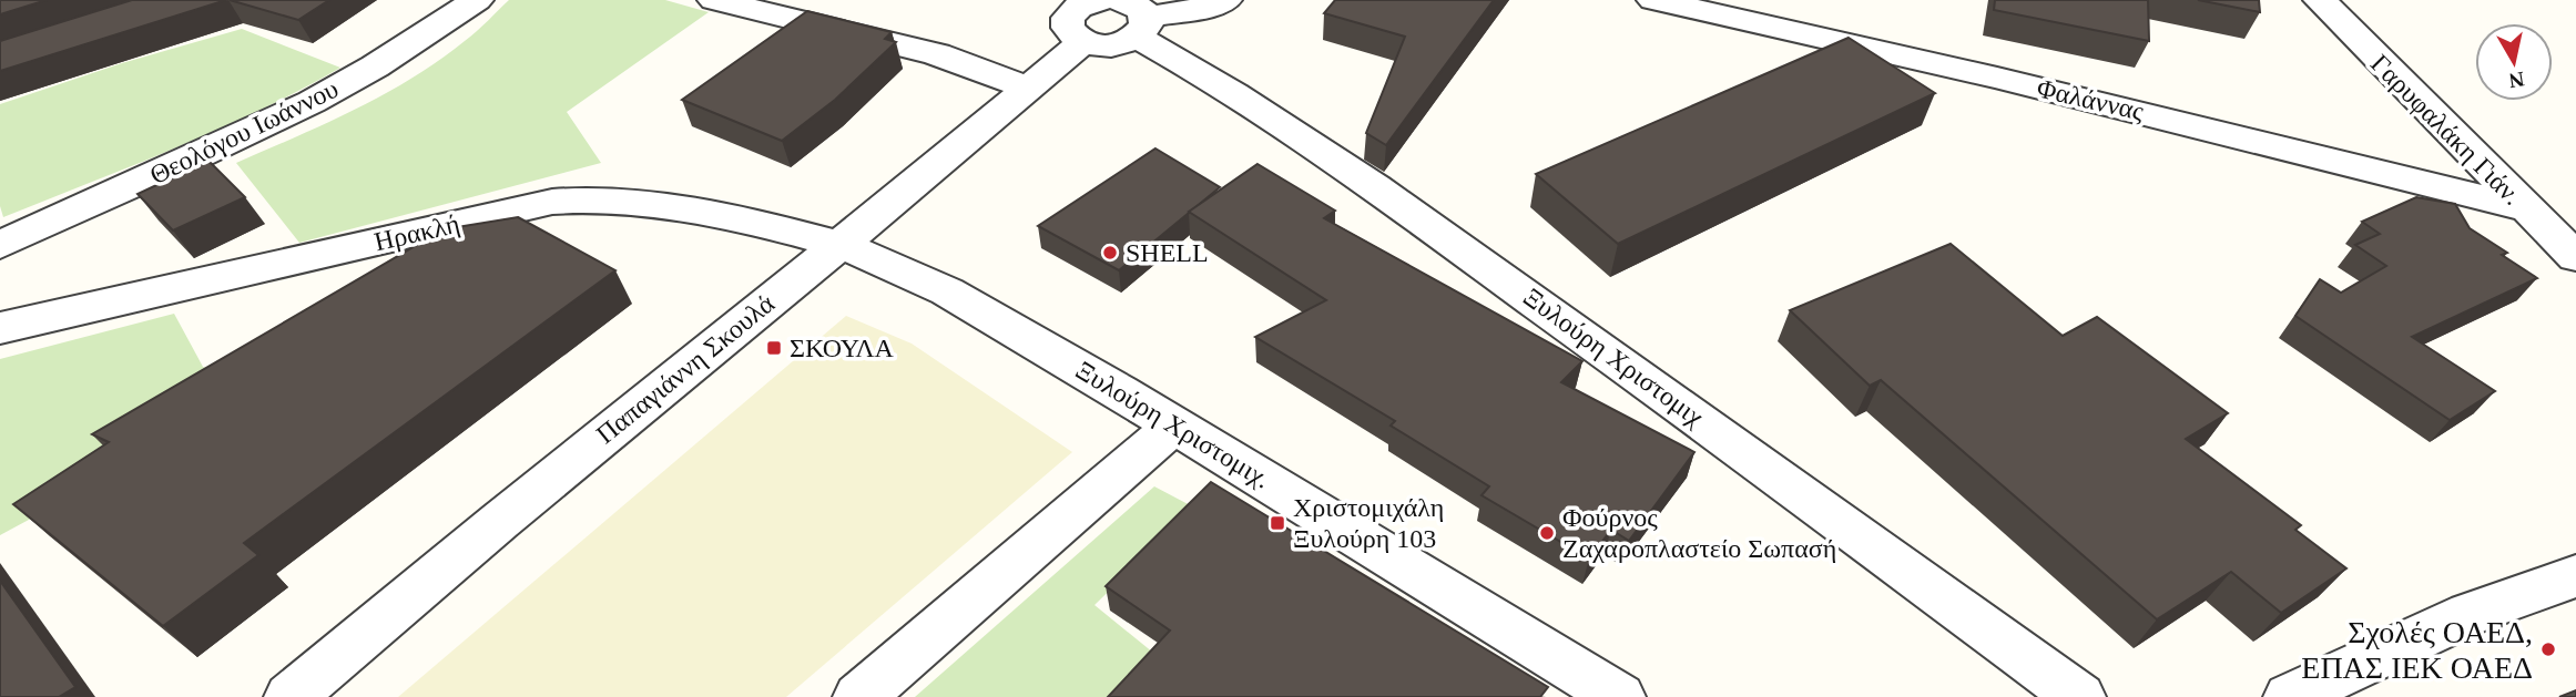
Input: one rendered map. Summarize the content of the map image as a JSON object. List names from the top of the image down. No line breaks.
{"streets":{"street":["Φαλάννας","Γαρυφαλάκη Γιάν.","Θεολόγου Ιωάννου","Ηρακλή","Ξυλούρη Χριστομιχ","Παπαγιάννη Σκουλά","Ξυλούρη Χριστομιχ."]},"crossings":[["Φαλάννας","Γαρυφαλάκη Γιάν."],["Ηρακλή","Παπαγιάννη Σκουλά"],["Ηρακλή","Ξυλούρη Χριστομιχ."],["Ξυλούρη Χριστομιχ","Παπαγιάννη Σκουλά"],["Παπαγιάννη Σκουλά","Ξυλούρη Χριστομιχ."]],"places":{"other":["SHELL","Φούρνος Ζαχαροπλαστείο Σωπασή","Σχολές ΟΑΕΔ, ΕΠΑΣ ΙΕΚ ΟΑΕΔ"],"transit":["ΣΚΟΥΛΑ","Χριστομιχάλη Ξυλούρη 103"]},"north":"bottom"}
